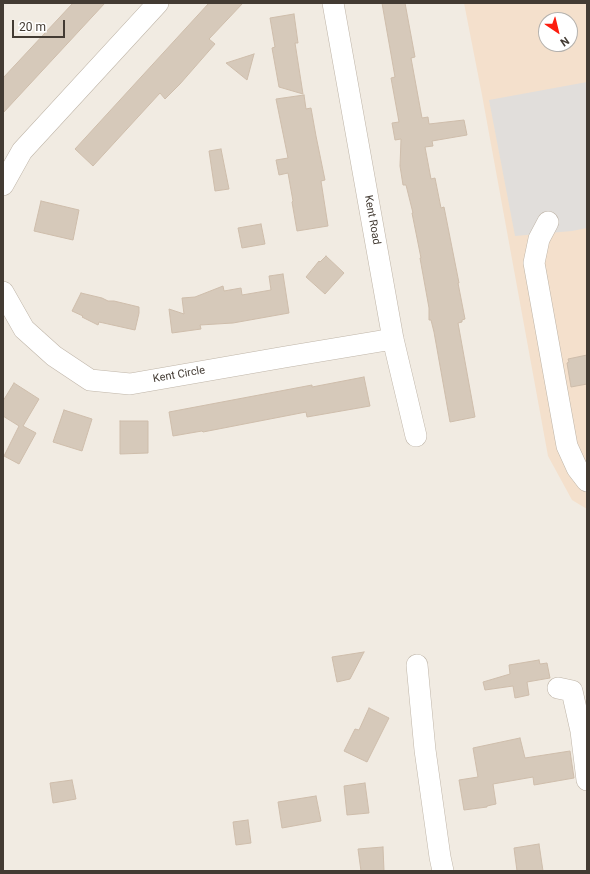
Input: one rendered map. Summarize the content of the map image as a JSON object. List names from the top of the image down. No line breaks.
{"streets":{"street":["Kent Road","Kent Circle"]},"crossings":[["Kent Road","Kent Circle"]],"scale_bar":"20 m","north":"bottom right"}
